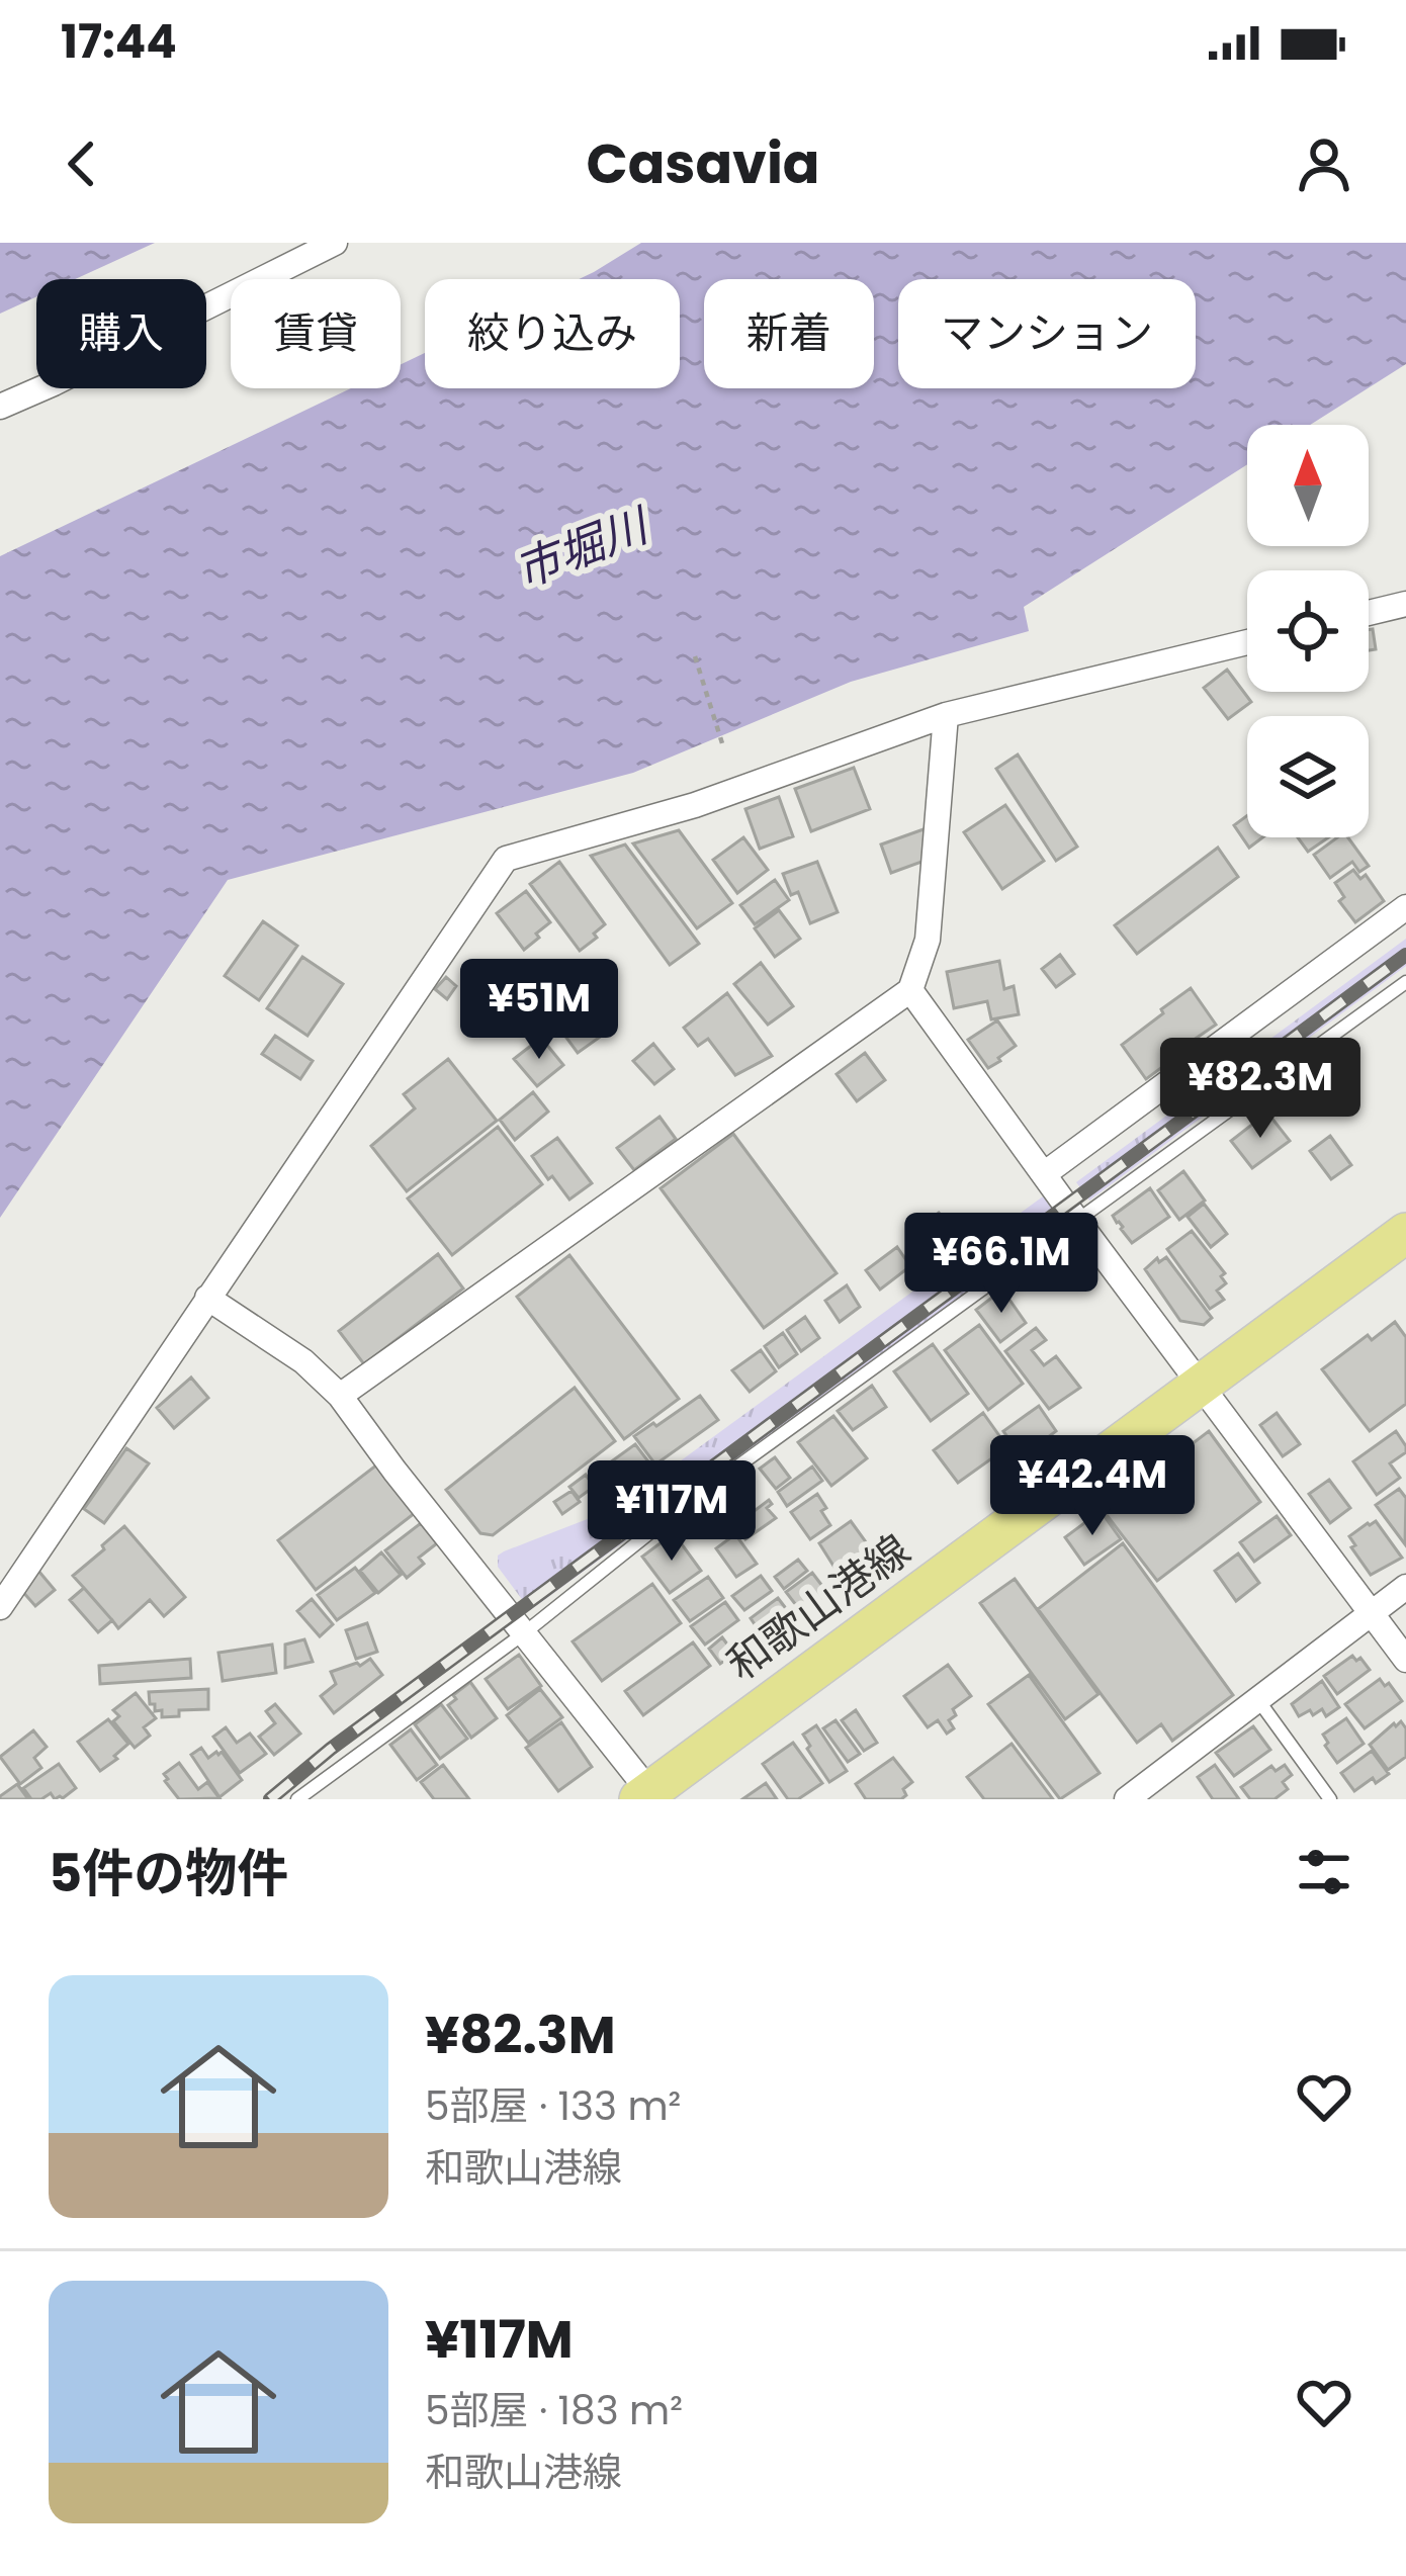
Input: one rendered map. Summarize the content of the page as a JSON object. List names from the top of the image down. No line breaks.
{"streets":{"main road":["和歌山港線"]},"water":["市堀川"],"north":"top","page":{"status":"17:44","header":"Casavia","chip":["購入","賃貸","絞り込み","新着","マンション"],"price":["¥51M","¥82.3M","¥66.1M","¥42.4M","¥117M"],"heading":"5件の物件","list":[{"name":"¥82.3M","note":"5部屋 · 133 m² · 和歌山港線"},{"name":"¥117M","note":"5部屋 · 183 m² · 和歌山港線"}]}}
